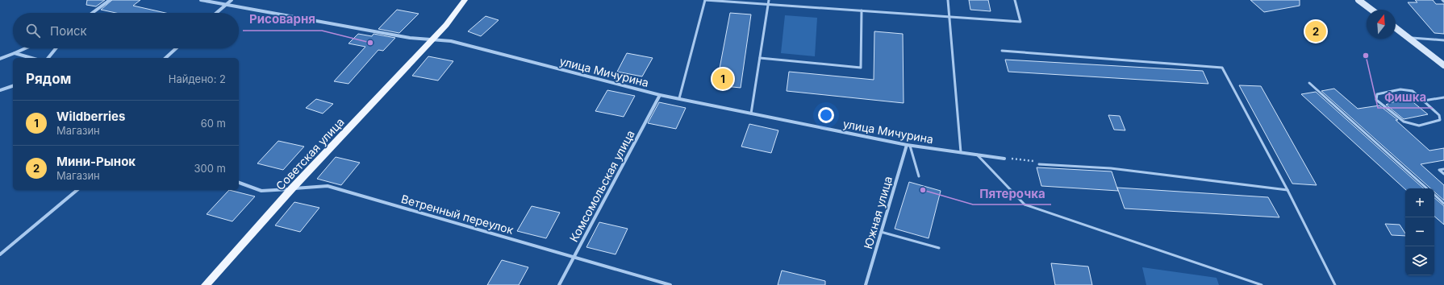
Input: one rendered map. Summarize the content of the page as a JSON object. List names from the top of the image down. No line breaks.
{"streets":{"main road":["Советская улица"],"street":["улица Мичурина","Комсомольская улица","Южная улица","Ветренный переулок"]},"crossings":[["улица Мичурина","Советская улица"],["улица Мичурина","Комсомольская улица"],["улица Мичурина","Южная улица"],["Советская улица","Ветренный переулок"],["Комсомольская улица","Ветренный переулок"]],"places":["Рисоварня","Фишка","Пятерочка"],"north":"top","page":{"search":"Поиск","pins":["2","1"],"heading":["Рядом","Найдено: 2"],"list":[{"mark":"1","name":"Wildberries","note":"Магазин","value":"60 m"},{"mark":"2","name":"Мини-Рынок","note":"Магазин","value":"300 m"}],"map_buttons":["+","−"]}}
